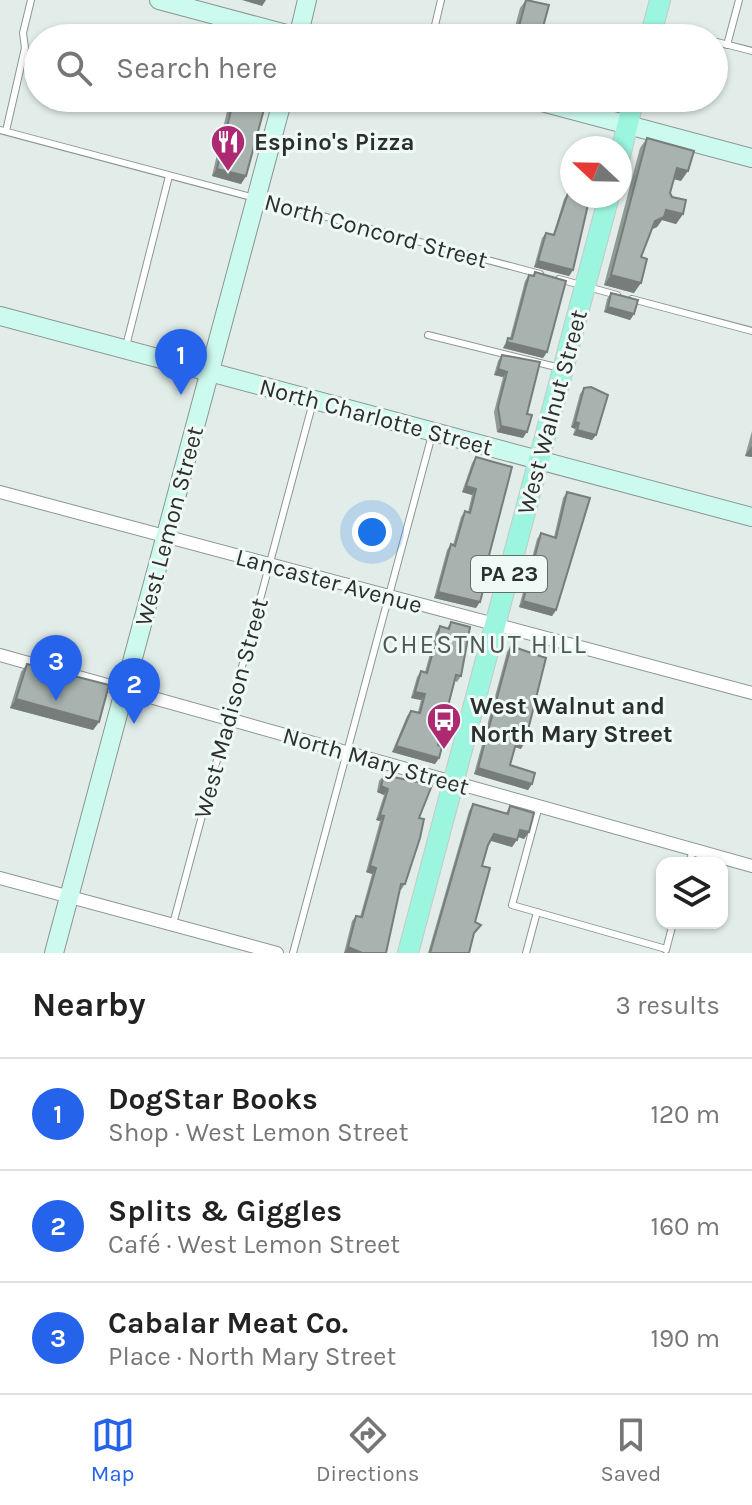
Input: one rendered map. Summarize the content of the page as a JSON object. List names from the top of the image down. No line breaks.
{"streets":{"main road":["West Walnut Street","PA 23"],"street":["North Charlotte Street","West Lemon Street","Lancaster Avenue","North Mary Street"],"lane":["North Concord Street","West Madison Street"]},"crossings":[["North Concord Street","West Walnut Street"],["North Concord Street","West Lemon Street"],["West Walnut Street","North Charlotte Street"],["West Walnut Street","Lancaster Avenue"],["West Walnut Street","North Mary Street"],["North Charlotte Street","West Lemon Street"],["North Charlotte Street","West Madison Street"],["West Lemon Street","Lancaster Avenue"],["West Lemon Street","North Mary Street"],["Lancaster Avenue","West Madison Street"],["West Madison Street","North Mary Street"]],"districts":["CHESTNUT HILL"],"places":{"restaurant":["Espino's Pizza"],"bus stop":["West Walnut and North Mary Street"]},"north":"left","page":{"search":"Search here","pins":["1","3","2"],"heading":["Nearby","3 results"],"list":[{"mark":"1","name":"DogStar Books","note":"Shop · West Lemon Street","value":"120 m"},{"mark":"2","name":"Splits & Giggles","note":"Café · West Lemon Street","value":"160 m"},{"mark":"3","name":"Cabalar Meat Co.","note":"Place · North Mary Street","value":"190 m"}],"nav":["Map","Directions","Saved"]}}
